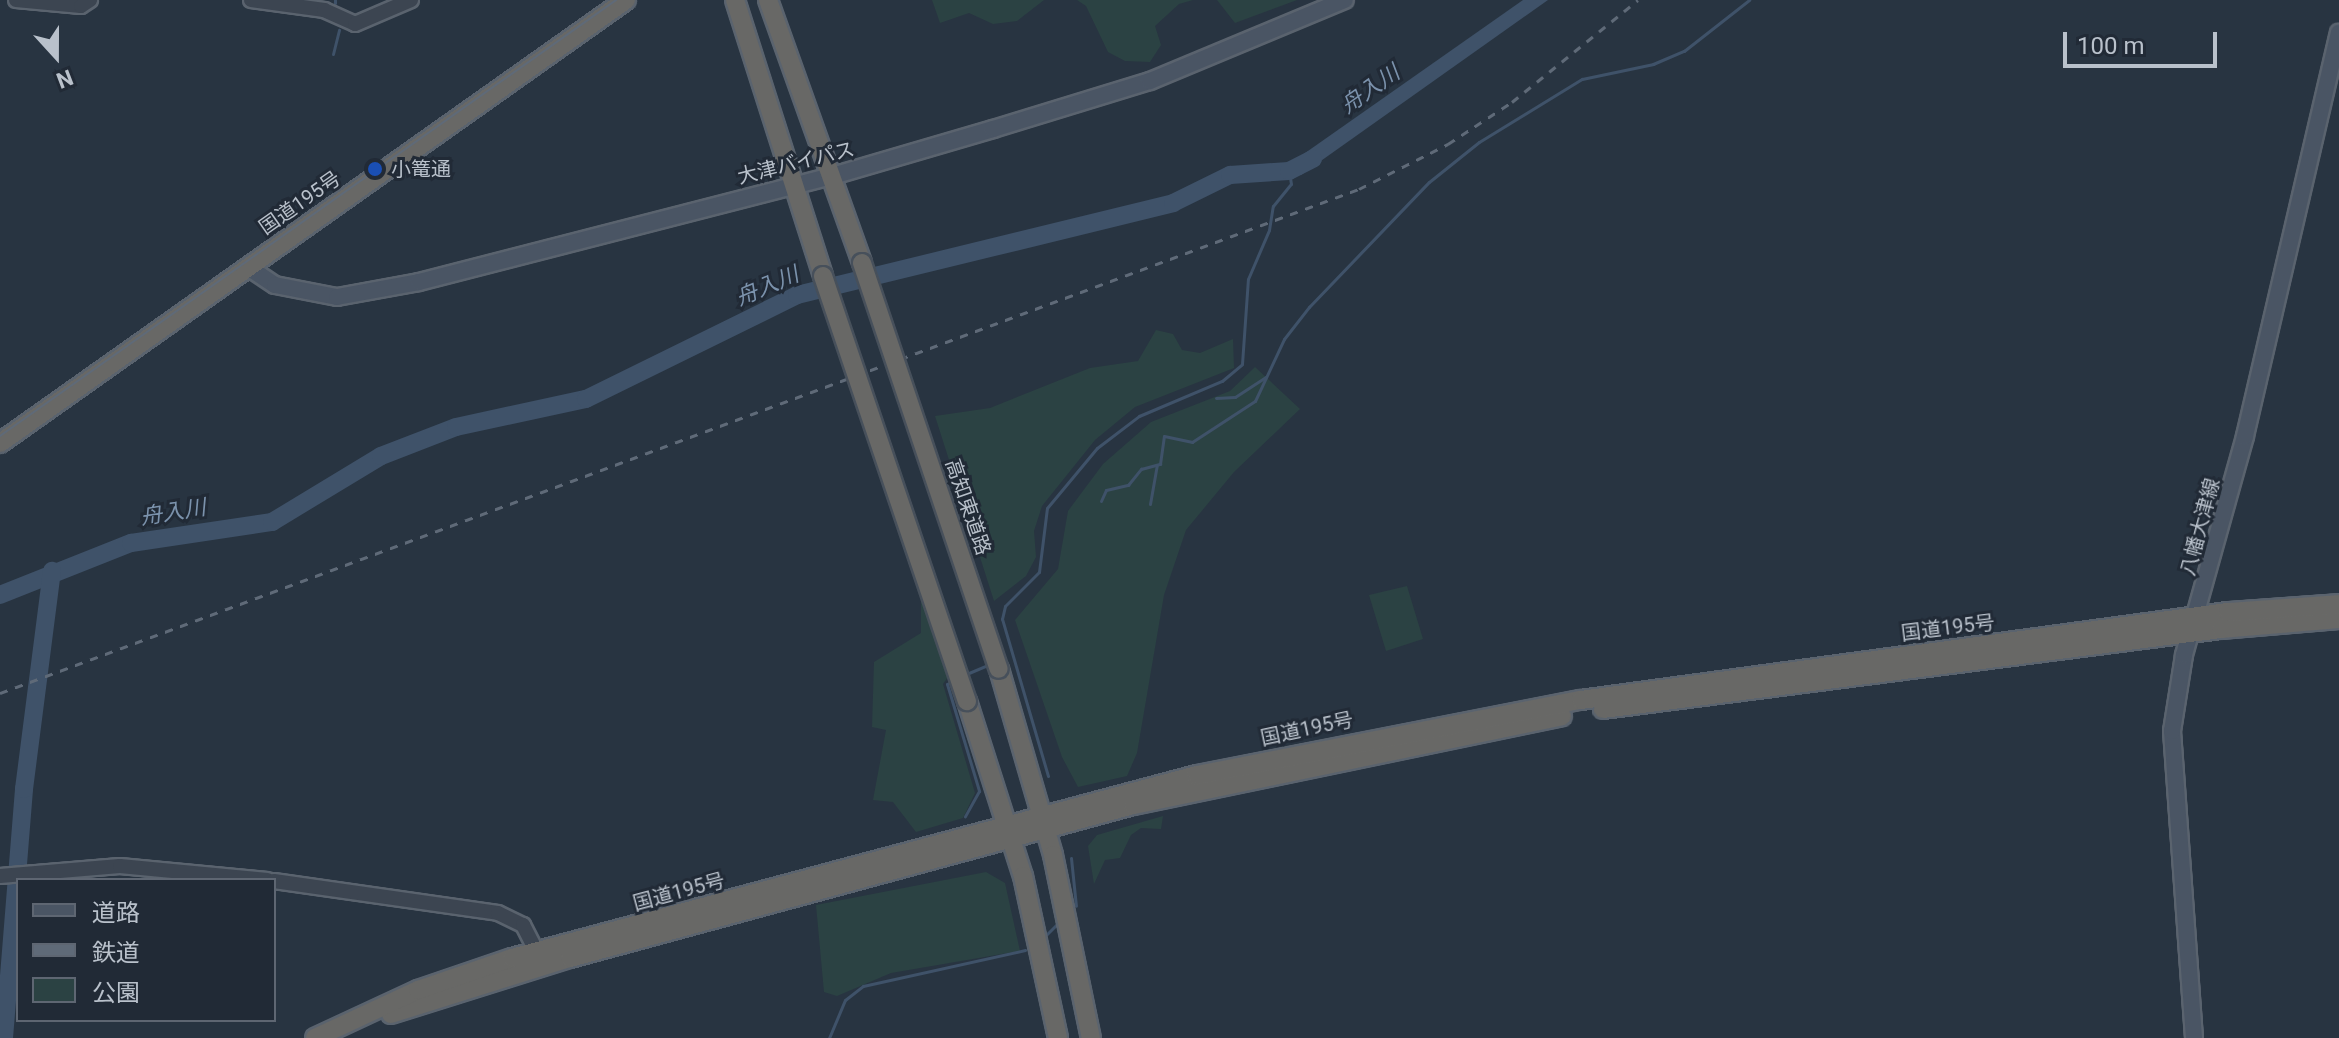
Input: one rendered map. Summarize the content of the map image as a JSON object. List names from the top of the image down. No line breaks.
{"streets":{"highway":["国道195号","高知東道路"],"main road":["大津バイパス","八幡大津線"]},"crossings":[["大津バイパス","国道195号"],["大津バイパス","高知東道路"],["国道195号","高知東道路"],["国道195号","八幡大津線"]],"water":["舟入川"],"places":["小篭通"],"legend":["道路","鉄道","公園"],"scale_bar":"100 m","north":"bottom"}
